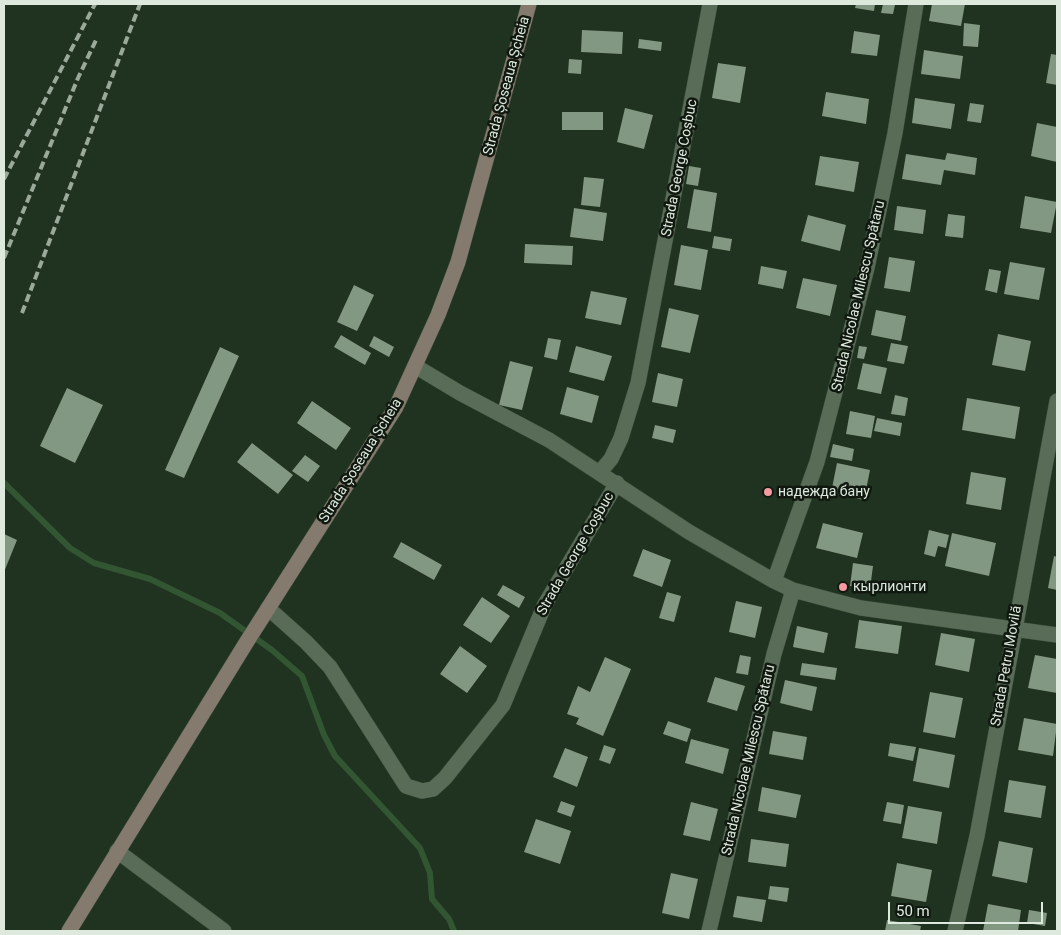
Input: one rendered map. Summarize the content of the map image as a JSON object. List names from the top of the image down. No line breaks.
{"streets":{"main road":["Strada Șoseaua Șcheia"],"street":["Strada George Coșbuc","Strada Nicolae Milescu Spătaru","Strada Petru Movilă"]},"crossings":[["Strada Șoseaua Șcheia","Strada George Coșbuc"]],"places":["надежда бану","кырлионти"],"scale_bar":"50 m"}
